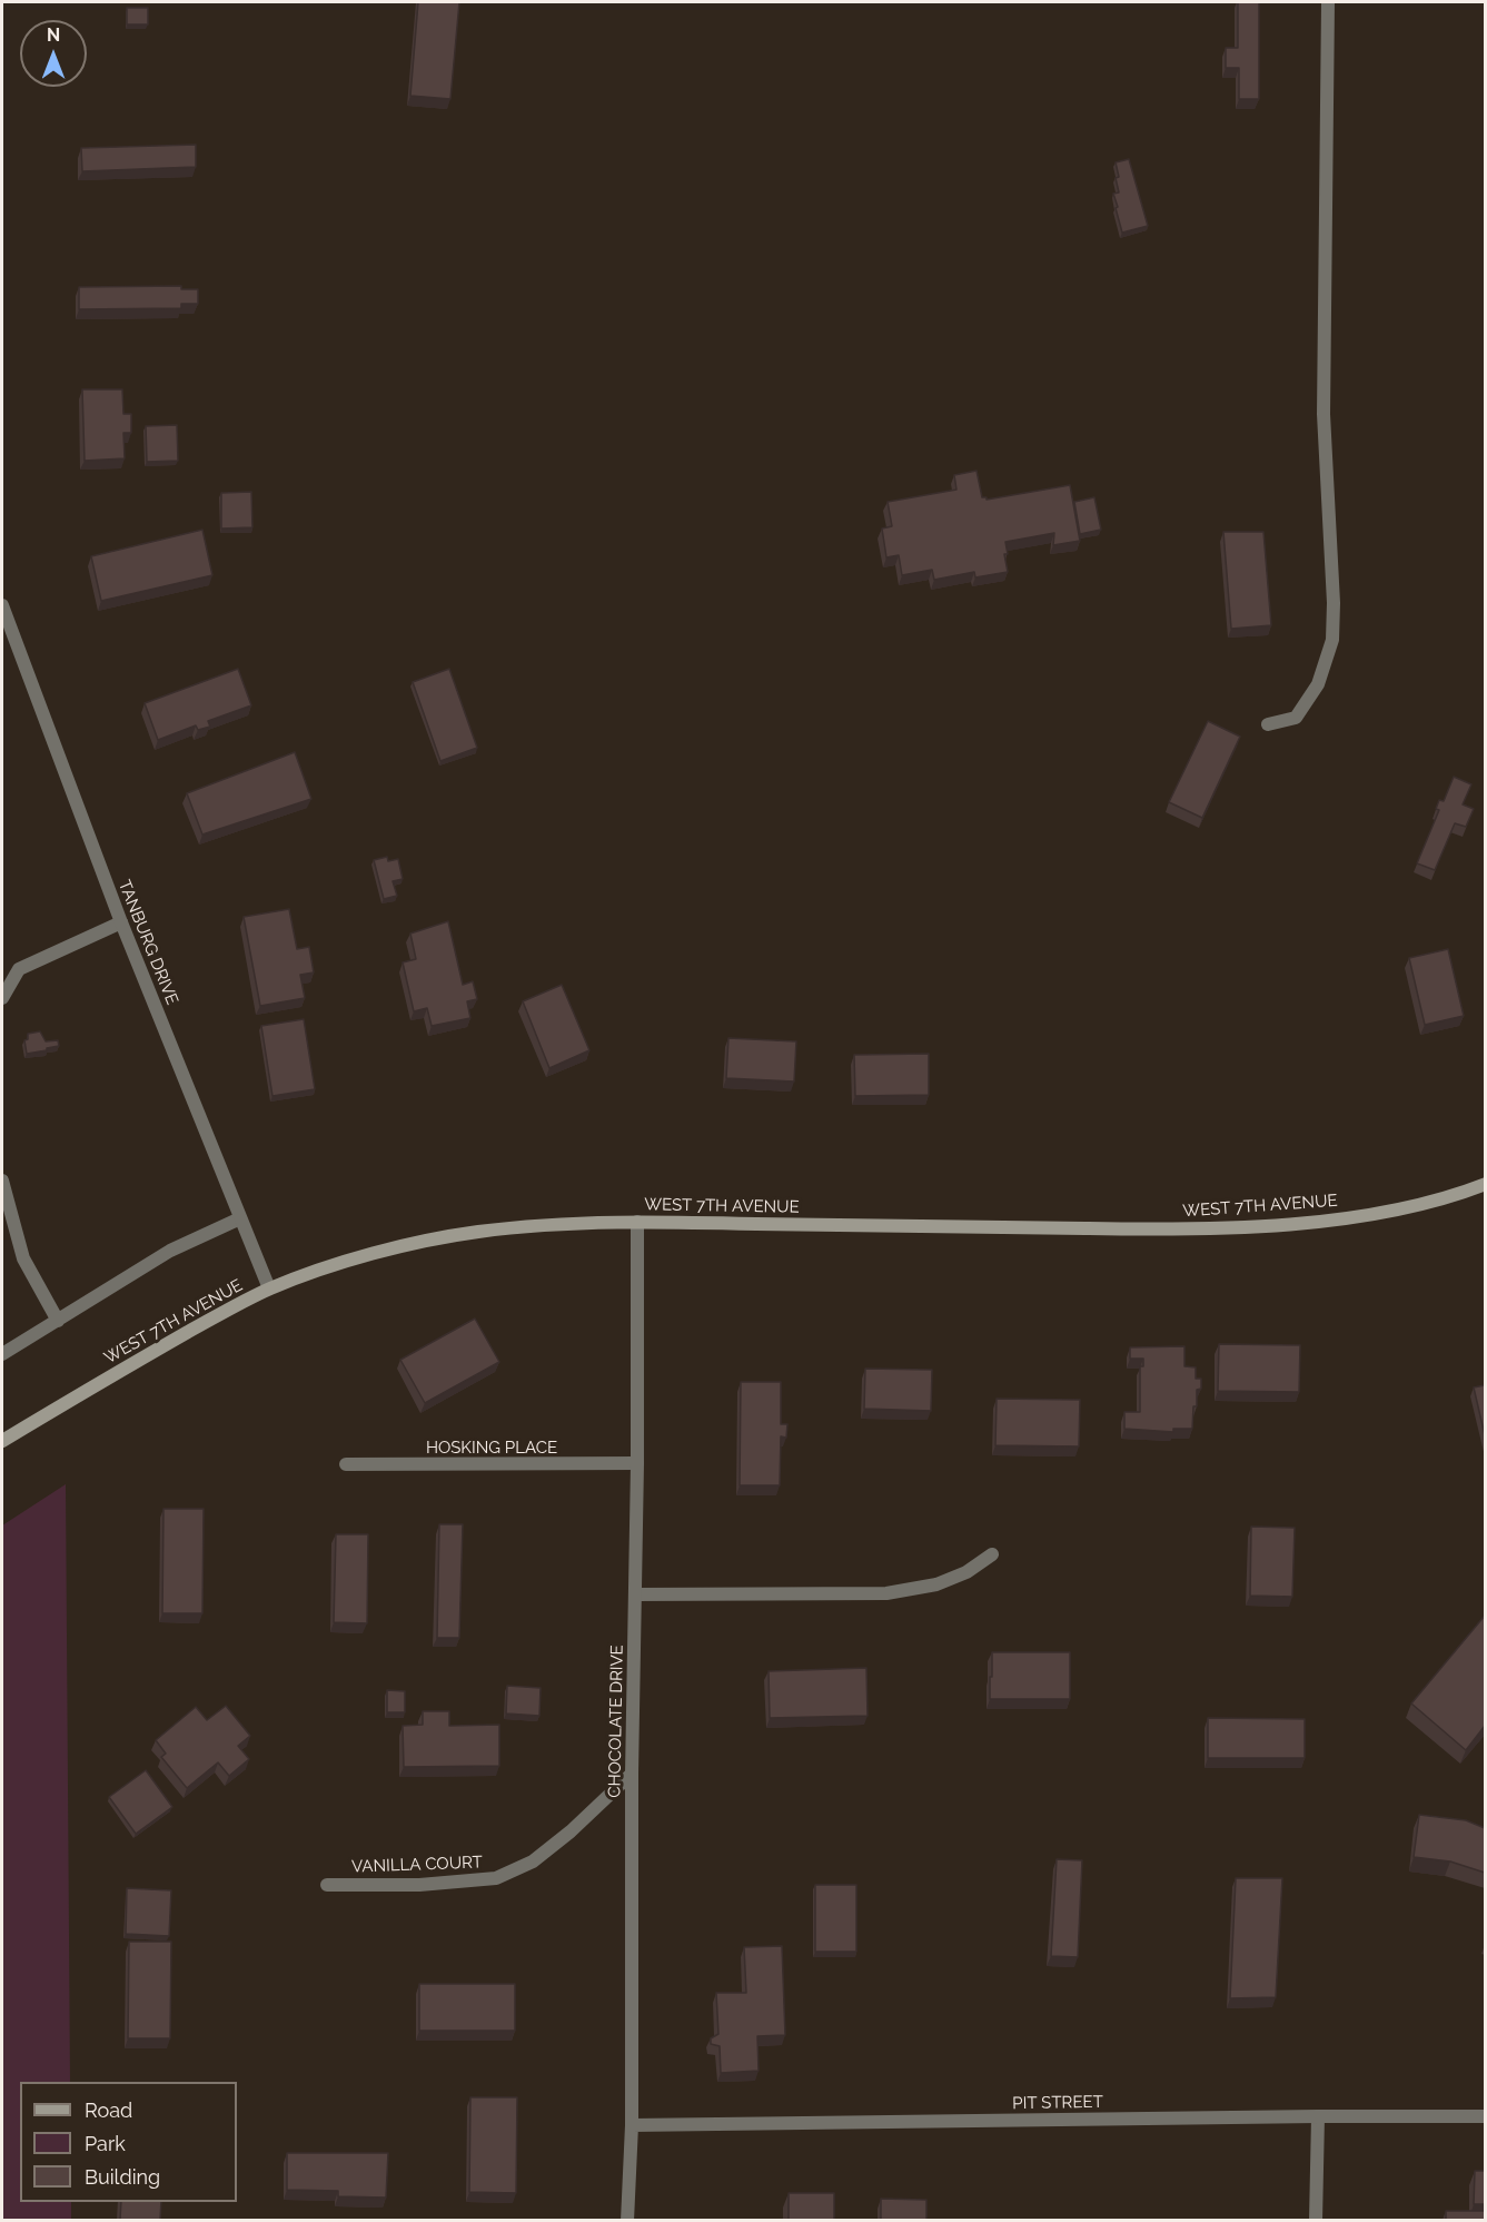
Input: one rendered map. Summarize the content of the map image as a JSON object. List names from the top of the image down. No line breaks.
{"streets":{"main road":["WEST 7TH AVENUE"],"street":["TANBURG DRIVE","HOSKING PLACE","CHOCOLATE DRIVE","VANILLA COURT","PIT STREET"]},"crossings":[["TANBURG DRIVE","WEST 7TH AVENUE"],["WEST 7TH AVENUE","CHOCOLATE DRIVE"],["HOSKING PLACE","CHOCOLATE DRIVE"],["CHOCOLATE DRIVE","VANILLA COURT"],["CHOCOLATE DRIVE","PIT STREET"]],"legend":["Road","Park","Building"],"north":"top"}
